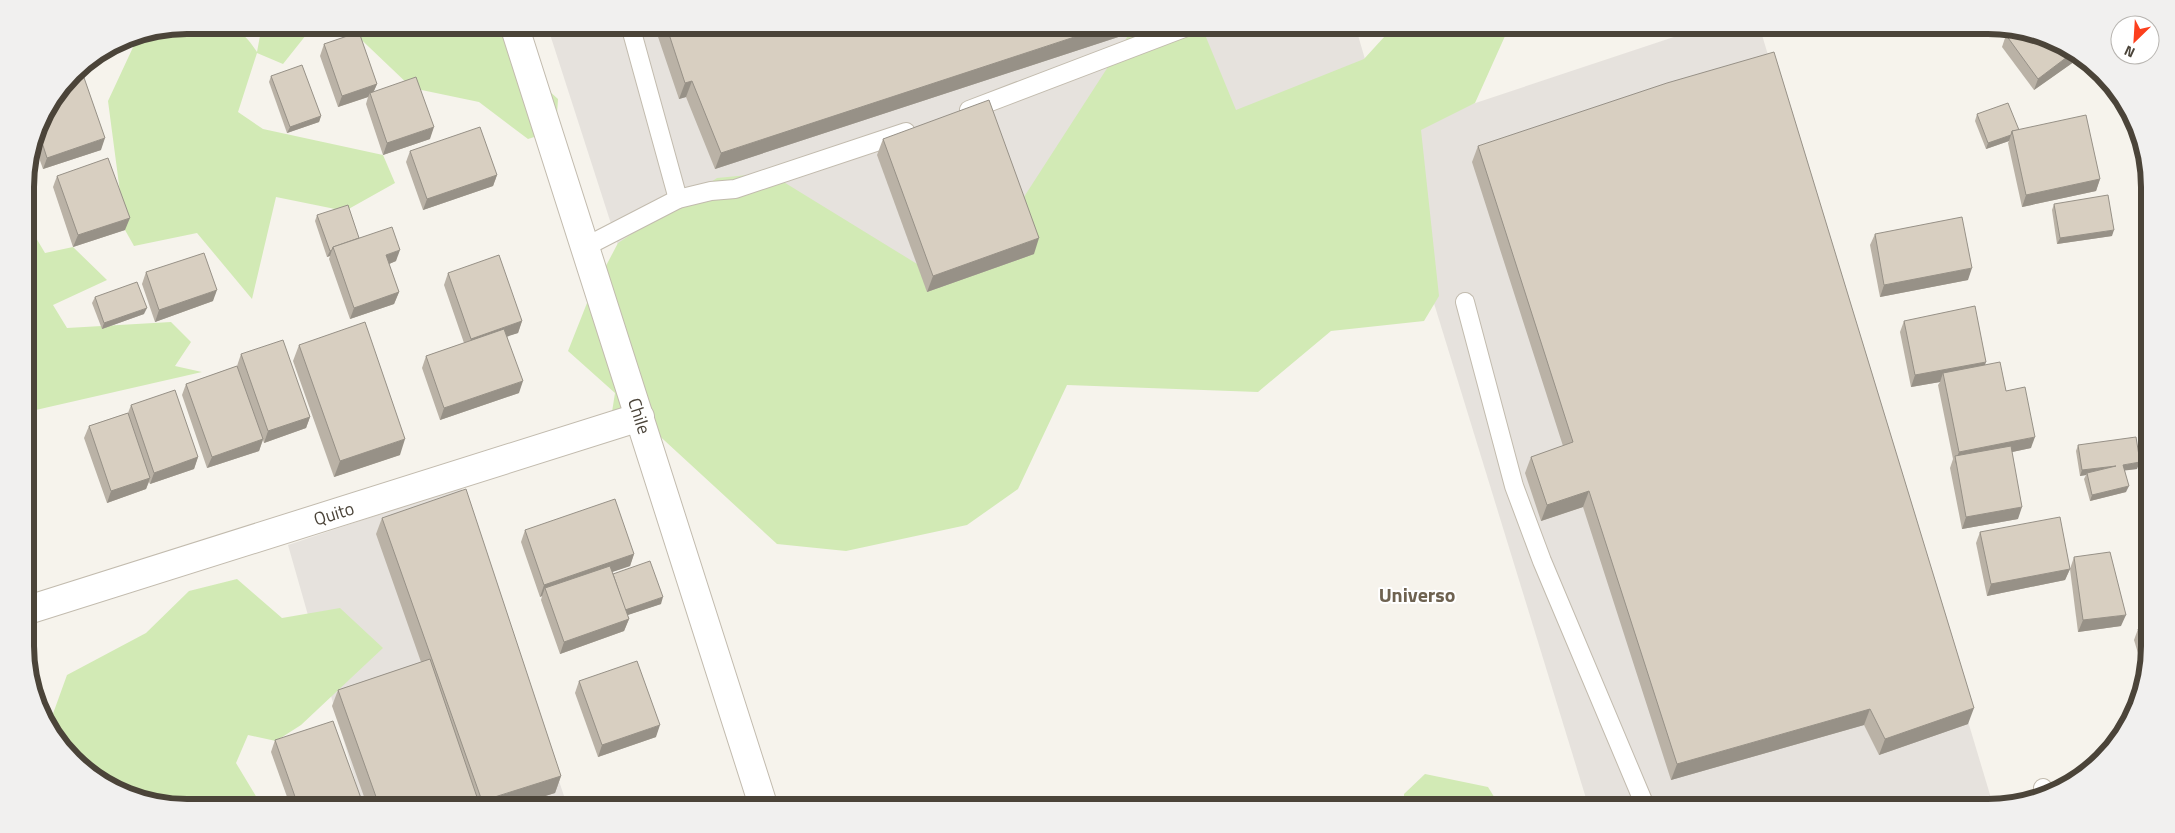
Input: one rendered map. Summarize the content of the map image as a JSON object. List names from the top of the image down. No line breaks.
{"streets":{"street":["Chile","Quito"]},"crossings":[["Chile","Quito"]],"districts":["Universo"],"north":"bottom left"}
